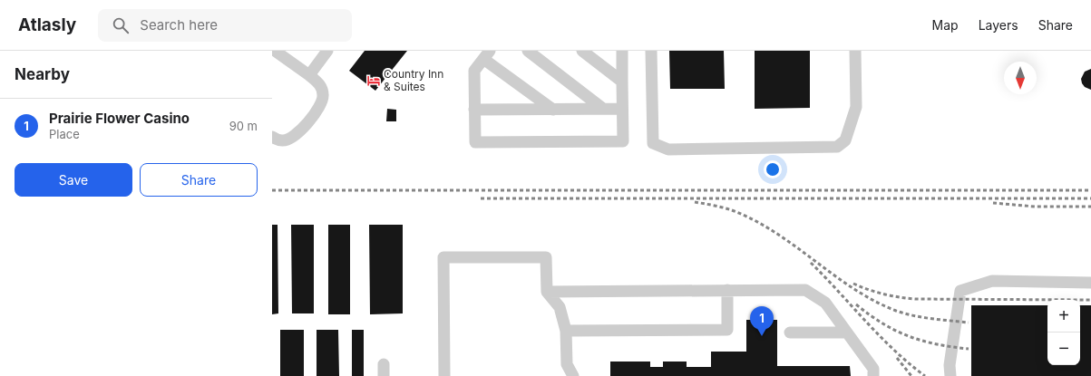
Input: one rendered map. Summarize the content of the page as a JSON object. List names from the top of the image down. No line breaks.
{"places":{"hotel":["Country Inn & Suites"]},"north":"bottom","page":{"header":"Atlasly","search":"Search here","nav":["Map","Layers","Share"],"heading":"Nearby","list":[{"mark":"1","name":"Prairie Flower Casino","note":"Place","value":"90 m"}],"buttons":["Save","Share"],"map_buttons":["+","−"],"pins":"1"}}
